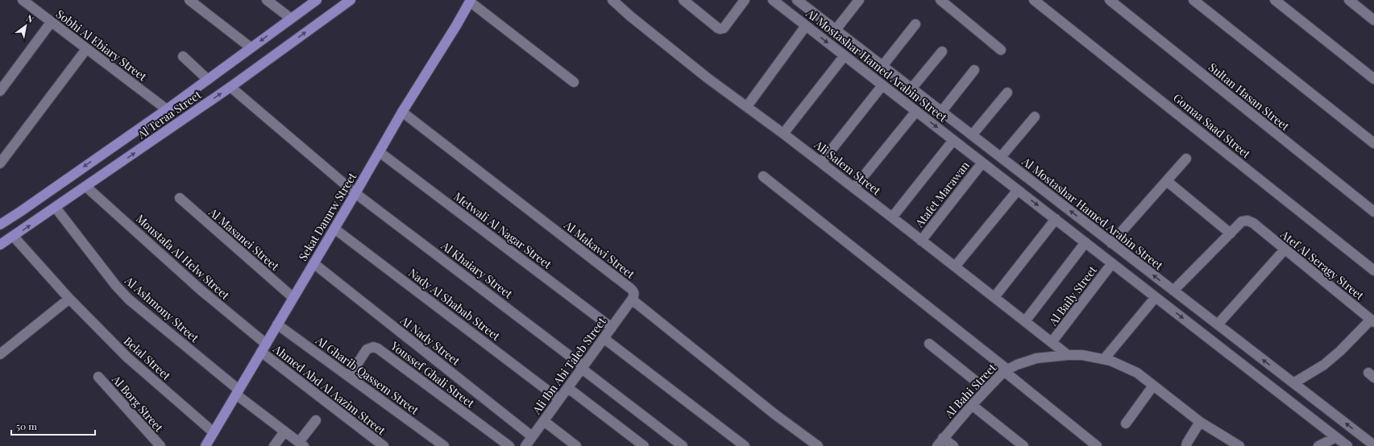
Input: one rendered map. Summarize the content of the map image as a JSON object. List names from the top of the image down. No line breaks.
{"streets":{"main road":["Al Teraa Street","Sekat Damrw Street"],"street":["Sobhi Al Ebiary Street","Al Mostashar Hamed Arabin Street","Sultan Hasan Street","Gomaa Saad Street","Ali Salem Street","Atafet Marawan","Metwali Al Nagar Street","Al Masanei Street","Al Makawi Street","Moustafa Al Helw Street","Atef Al Seragy Street","Al Khaiary Street","Al Baily Street","Nady Al Shabab Street","Al Ashmony Street","Al Nady Street","Belal Street","Ali Ibn Abi Taleb Street","Youssef Ghali Street","Al Gharib Qassem Street","Ahmed Abd Al Aazim Street","Al Bahi Street","Al Borg Street"]},"crossings":[["Sobhi Al Ebiary Street","Al Teraa Street"],["Al Mostashar Hamed Arabin Street","Atafet Marawan"],["Al Mostashar Hamed Arabin Street","Al Baily Street"],["Al Teraa Street","Moustafa Al Helw Street"],["Al Teraa Street","Al Khaiary Street"],["Al Teraa Street","Al Ashmony Street"],["Al Teraa Street","Belal Street"],["Ali Salem Street","Atafet Marawan"],["Ali Salem Street","Al Baily Street"],["Ali Salem Street","Al Bahi Street"],["Sekat Damrw Street","Metwali Al Nagar Street"],["Sekat Damrw Street","Al Masanei Street"],["Sekat Damrw Street","Al Makawi Street"],["Sekat Damrw Street","Moustafa Al Helw Street"],["Sekat Damrw Street","Al Khaiary Street"],["Sekat Damrw Street","Nady Al Shabab Street"],["Sekat Damrw Street","Al Ashmony Street"],["Sekat Damrw Street","Al Nady Street"],["Sekat Damrw Street","Belal Street"],["Sekat Damrw Street","Al Gharib Qassem Street"],["Sekat Damrw Street","Ahmed Abd Al Aazim Street"],["Metwali Al Nagar Street","Ali Ibn Abi Taleb Street"],["Al Makawi Street","Ali Ibn Abi Taleb Street"],["Moustafa Al Helw Street","Ahmed Abd Al Aazim Street"],["Al Khaiary Street","Ali Ibn Abi Taleb Street"],["Nady Al Shabab Street","Ali Ibn Abi Taleb Street"],["Al Nady Street","Ali Ibn Abi Taleb Street"],["Youssef Ghali Street","Al Gharib Qassem Street"]],"scale_bar":"50 m","north":"top right"}
